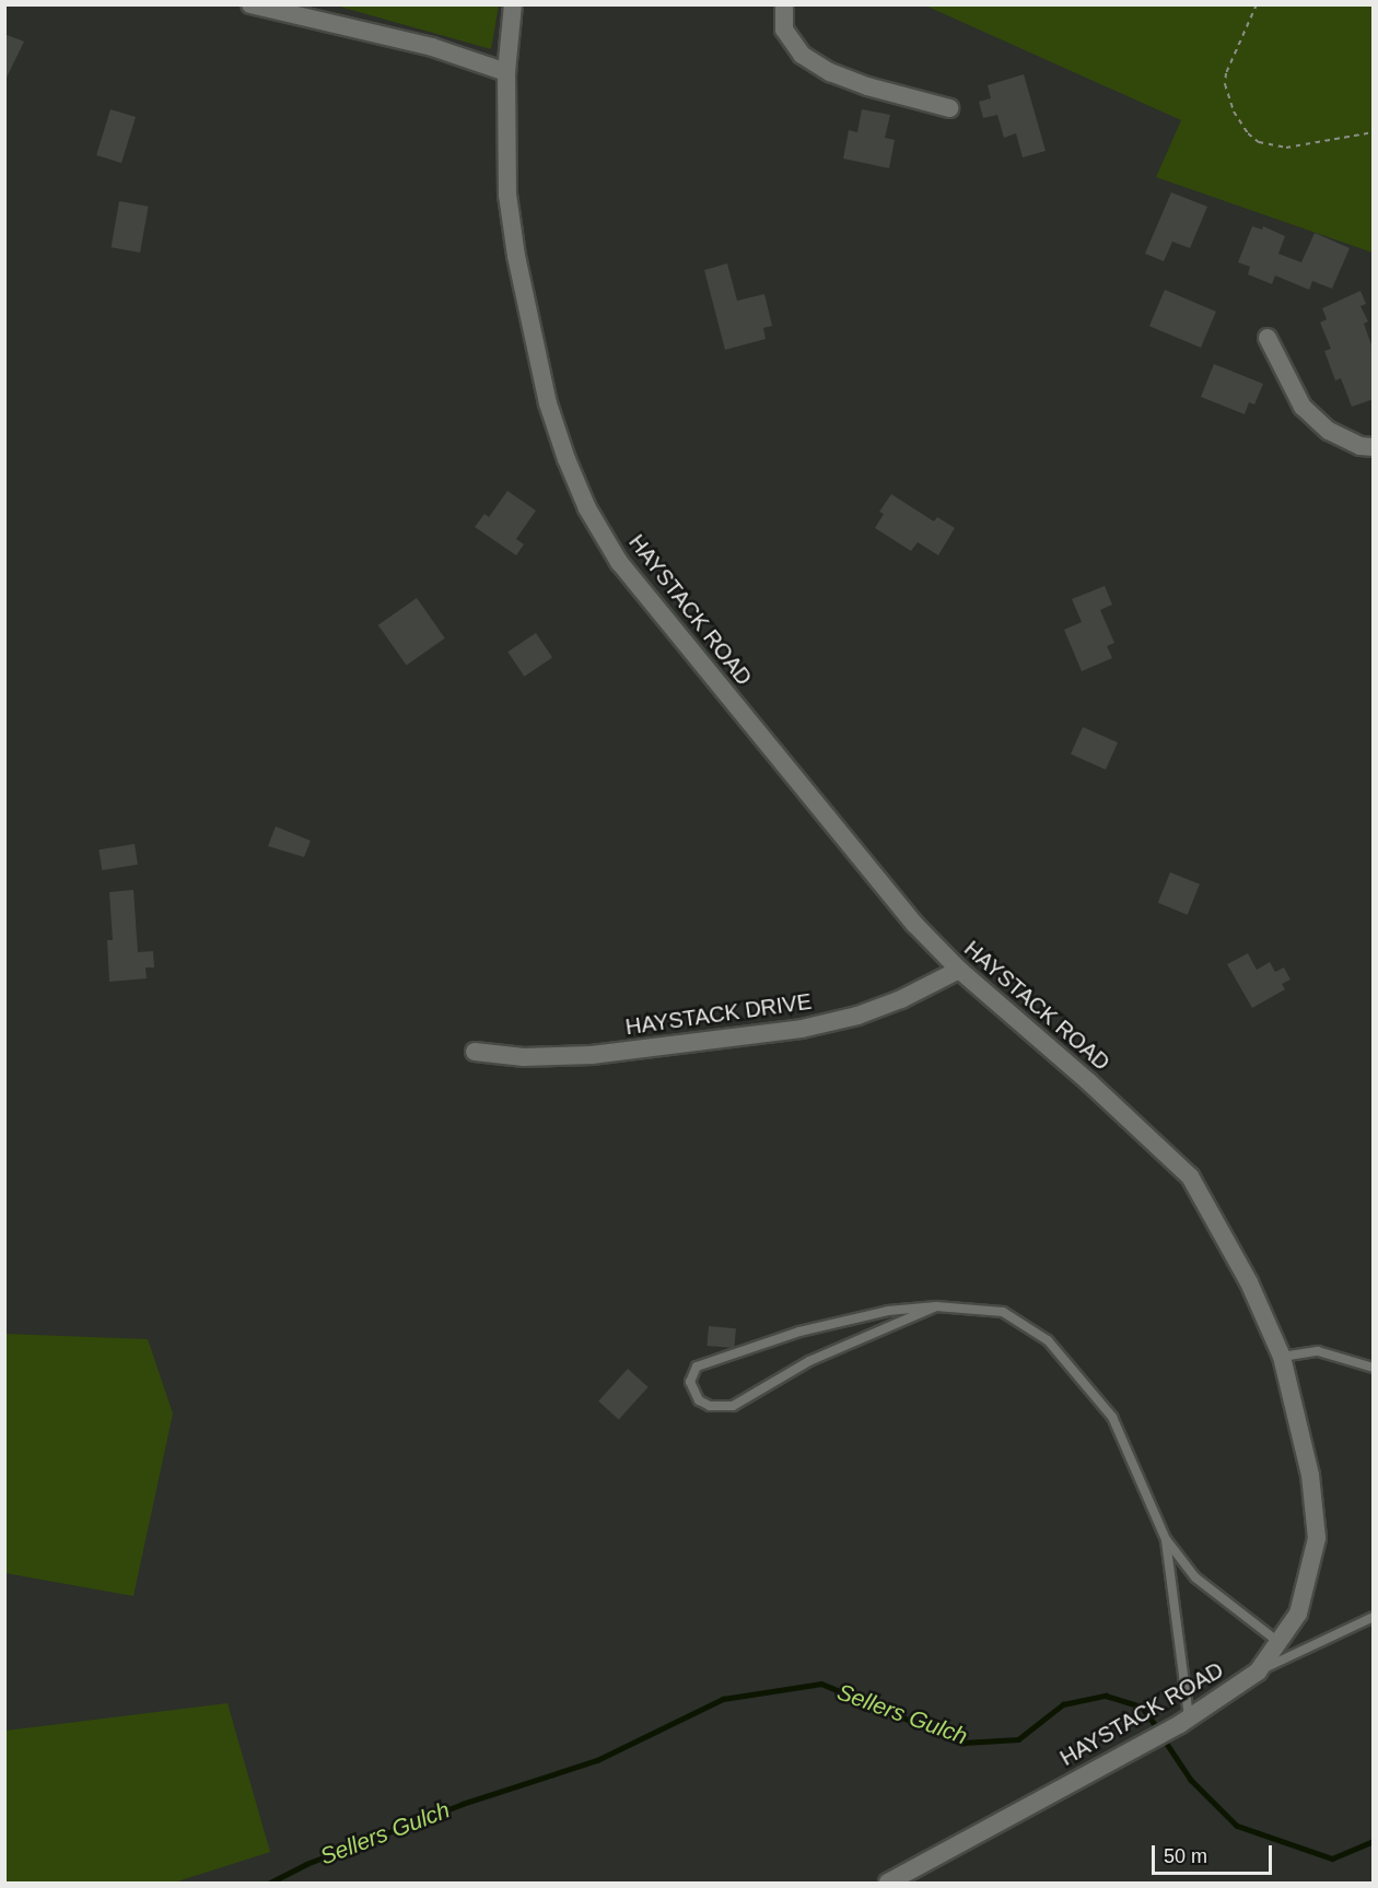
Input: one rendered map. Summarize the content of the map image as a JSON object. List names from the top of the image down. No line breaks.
{"streets":{"street":["HAYSTACK ROAD","HAYSTACK DRIVE"]},"crossings":[["HAYSTACK ROAD","HAYSTACK DRIVE"]],"water":["Sellers Gulch"],"scale_bar":"50 m"}
